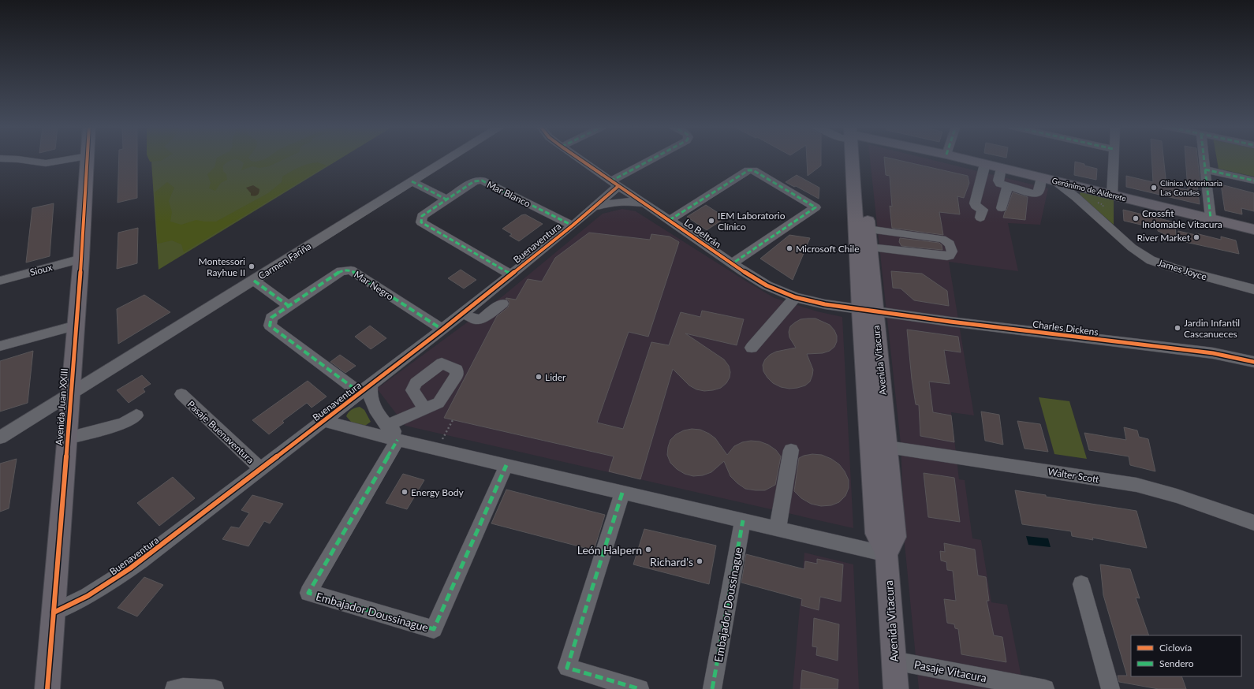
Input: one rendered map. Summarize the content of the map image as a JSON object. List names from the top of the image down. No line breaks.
{"streets":{"main road":["Gerónimo de Alderete","Avenida Vitacura","Avenida Juan XXIII"],"street":["Mar Blanco","Lo Beltrán","Buenaventura","Carmen Fariña","Sioux","James Joyce","Mar Negro","Charles Dickens","Pasaje Buenaventura","Walter Scott","Embajador Doussinague","Pasaje Vitacura"]},"crossings":[["Gerónimo de Alderete","James Joyce"],["Mar Blanco","Buenaventura"],["Lo Beltrán","Buenaventura"],["Lo Beltrán","Charles Dickens"],["Lo Beltrán","Avenida Vitacura"],["Buenaventura","Mar Negro"],["Buenaventura","Avenida Juan XXIII"],["Buenaventura","Pasaje Buenaventura"],["Carmen Fariña","Avenida Juan XXIII"],["Sioux","Avenida Juan XXIII"],["Charles Dickens","Avenida Vitacura"],["Avenida Vitacura","Walter Scott"],["Avenida Vitacura","Pasaje Vitacura"]],"places":["Clínica Veterinaria Las Condes","Crossfit Indomable Vitacura","IEM Laboratorio Clínico","River Market","Microsoft Chile","Montessori Rayhue II","Jardin Infantil Cascanueces","Lider","Energy Body","León Halpern","Richard's"],"legend":["Ciclovía","Sendero"]}
